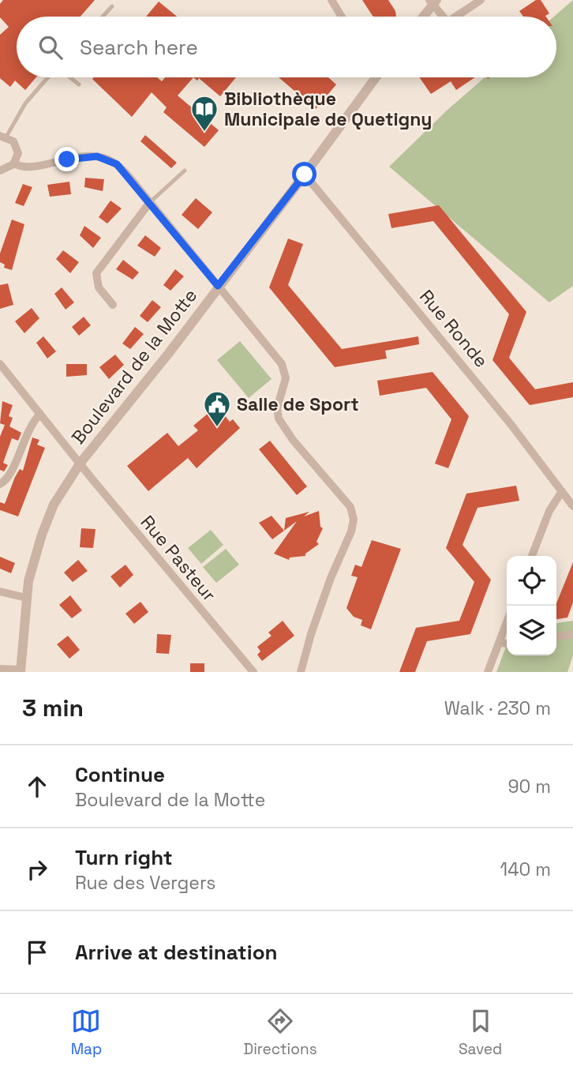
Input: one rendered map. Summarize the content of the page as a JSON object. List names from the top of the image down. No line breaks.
{"streets":{"street":["Rue Ronde","Boulevard de la Motte","Rue Pasteur"]},"crossings":[["Rue Ronde","Boulevard de la Motte"],["Boulevard de la Motte","Rue Pasteur"]],"places":{"library":["Bibliothèque Municipale de Quetigny"],"public building":["Salle de Sport"]},"page":{"search":"Search here","heading":["3 min","Walk · 230 m"],"list":[["Continue","Boulevard de la Motte","90 m"],["Turn right","Rue des Vergers","140 m"],"Arrive at destination"],"nav":["Map","Directions","Saved"]}}
